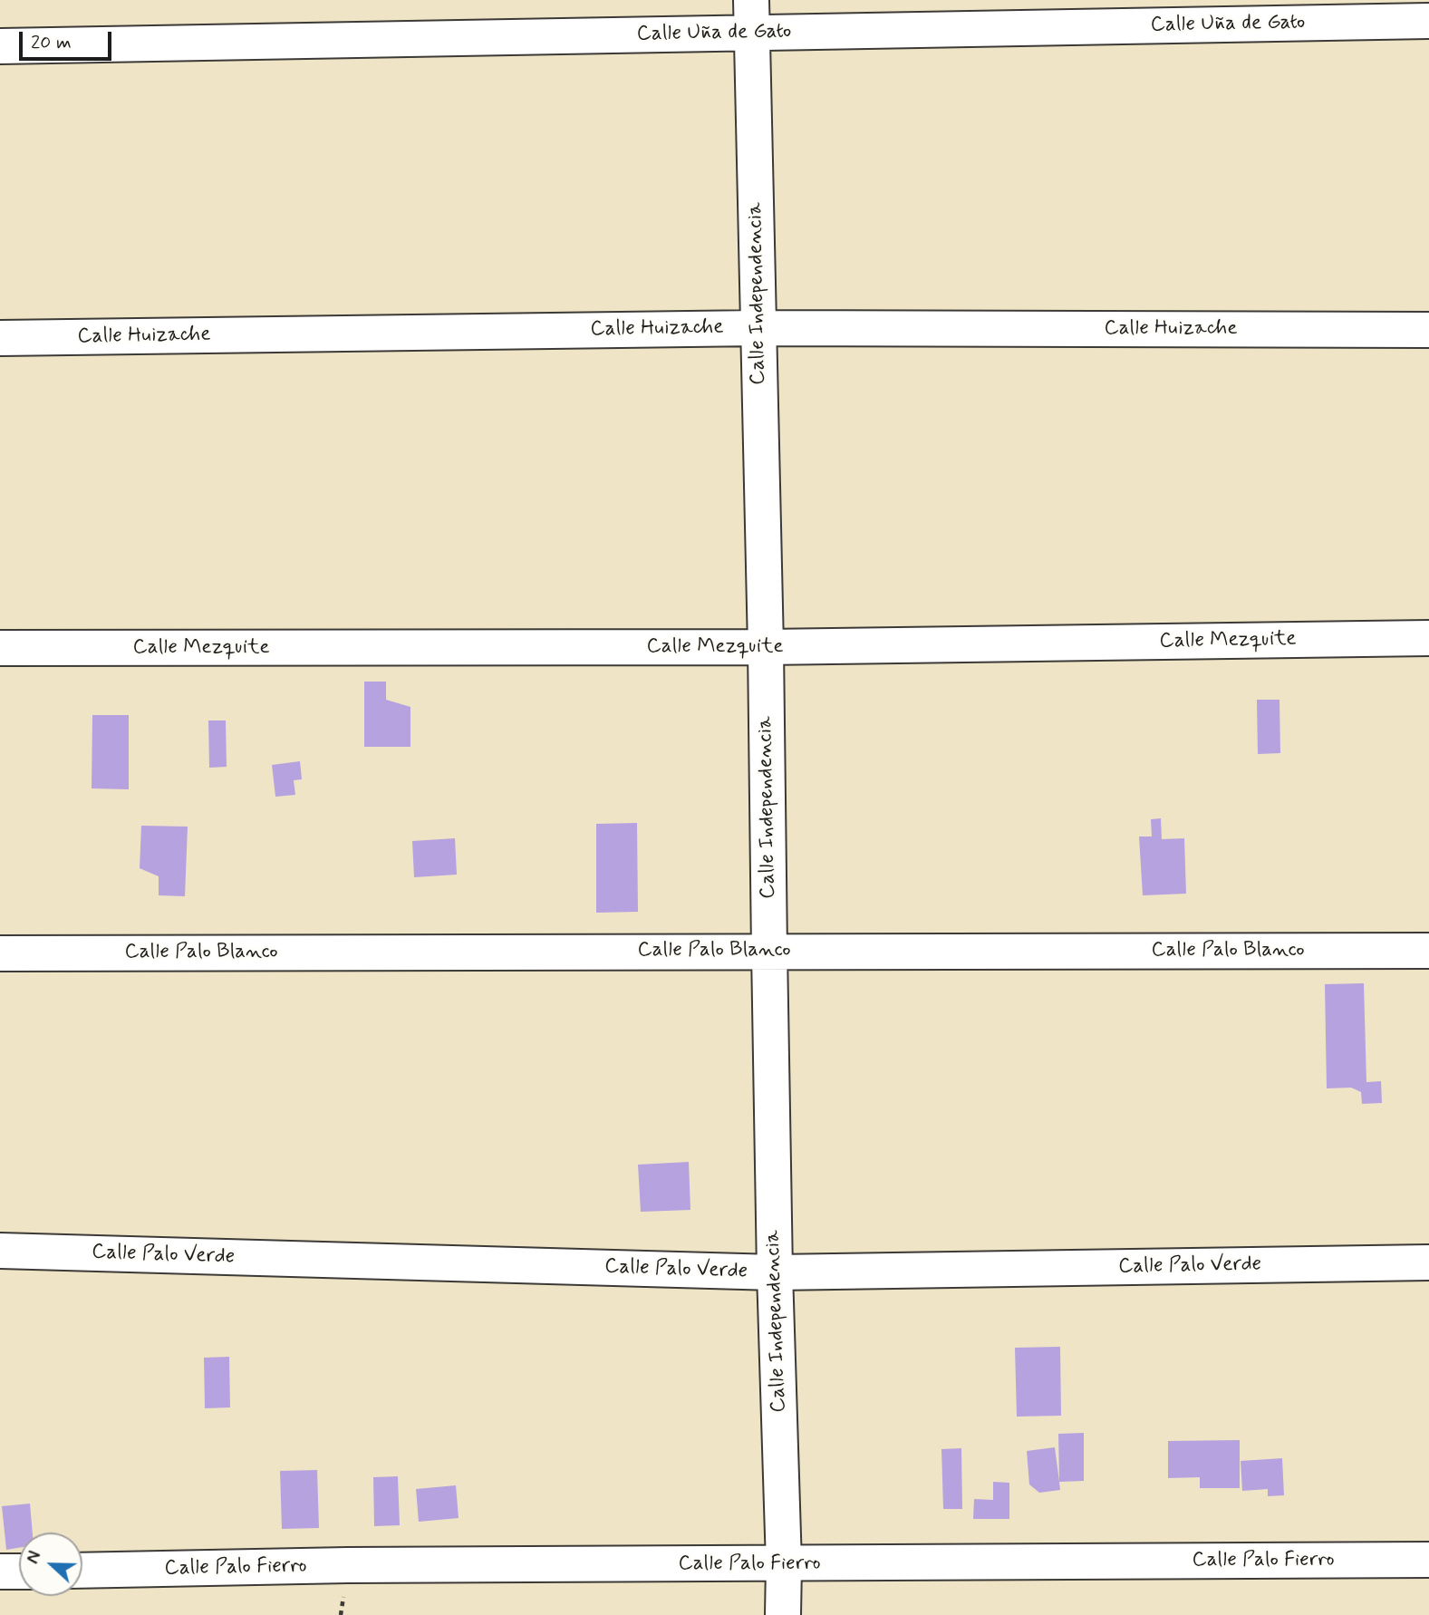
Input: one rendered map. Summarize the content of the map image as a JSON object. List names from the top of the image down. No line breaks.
{"streets":{"street":["Calle Uña de Gato","Calle Independencia","Calle Huizache","Calle Mezquite","Calle Palo Blanco","Calle Palo Verde","Calle Palo Fierro"]},"crossings":[["Calle Uña de Gato","Calle Independencia"],["Calle Independencia","Calle Huizache"],["Calle Independencia","Calle Mezquite"],["Calle Independencia","Calle Palo Blanco"],["Calle Independencia","Calle Palo Verde"],["Calle Independencia","Calle Palo Fierro"]],"scale_bar":"20 m","north":"left"}
